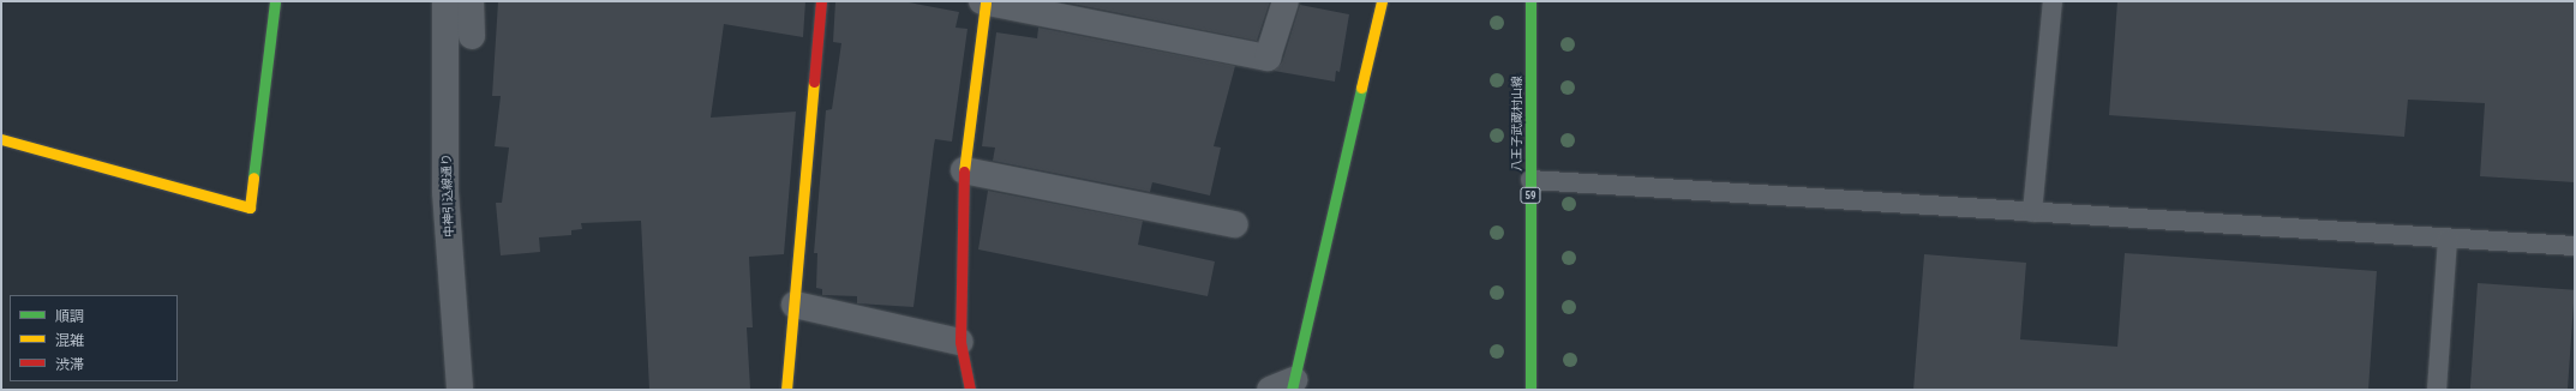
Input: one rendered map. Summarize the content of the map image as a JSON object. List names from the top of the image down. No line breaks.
{"streets":{"street":["八王子武蔵村山線","中神引込線通り","59"]},"legend":["順調","混雑","渋滞"]}
